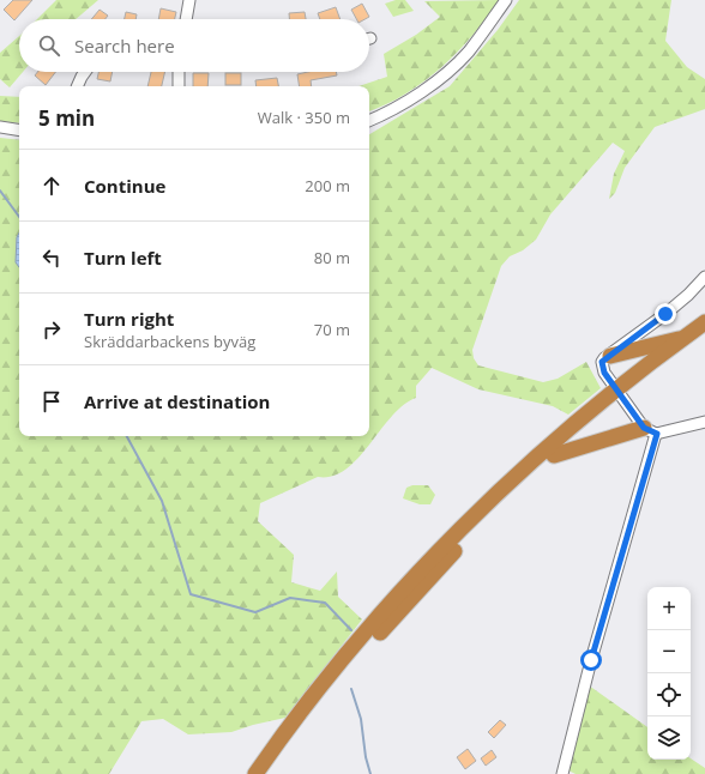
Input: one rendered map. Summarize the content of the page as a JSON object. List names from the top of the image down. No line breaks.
{"page":{"search":"Search here","heading":["5 min","Walk · 350 m"],"list":[["Continue","200 m"],["Turn left","80 m"],["Turn right","Skräddarbackens byväg","70 m"],"Arrive at destination"],"map_buttons":["+","−"]}}
